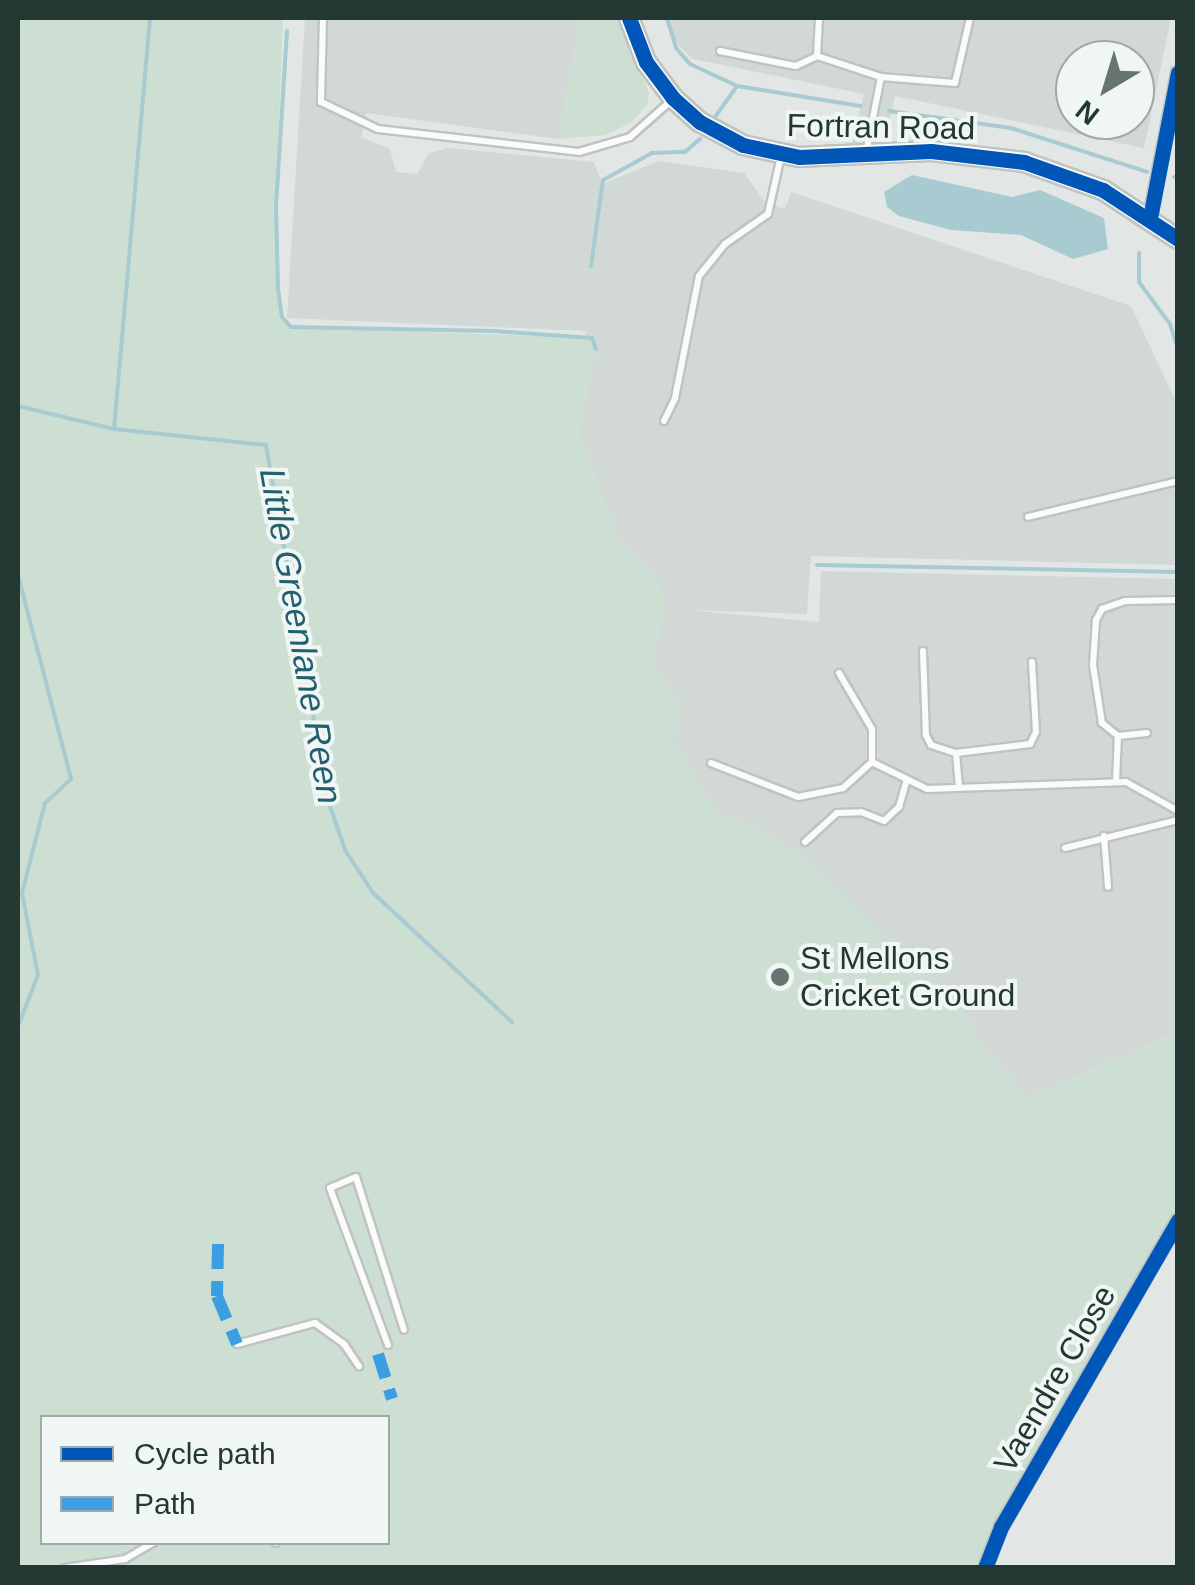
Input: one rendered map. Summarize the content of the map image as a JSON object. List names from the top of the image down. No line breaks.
{"streets":{"street":["Fortran Road","Vaendre Close"]},"water":["Little Greenlane Reen"],"places":["St Mellons Cricket Ground"],"legend":["Cycle path","Path"],"north":"bottom left"}
